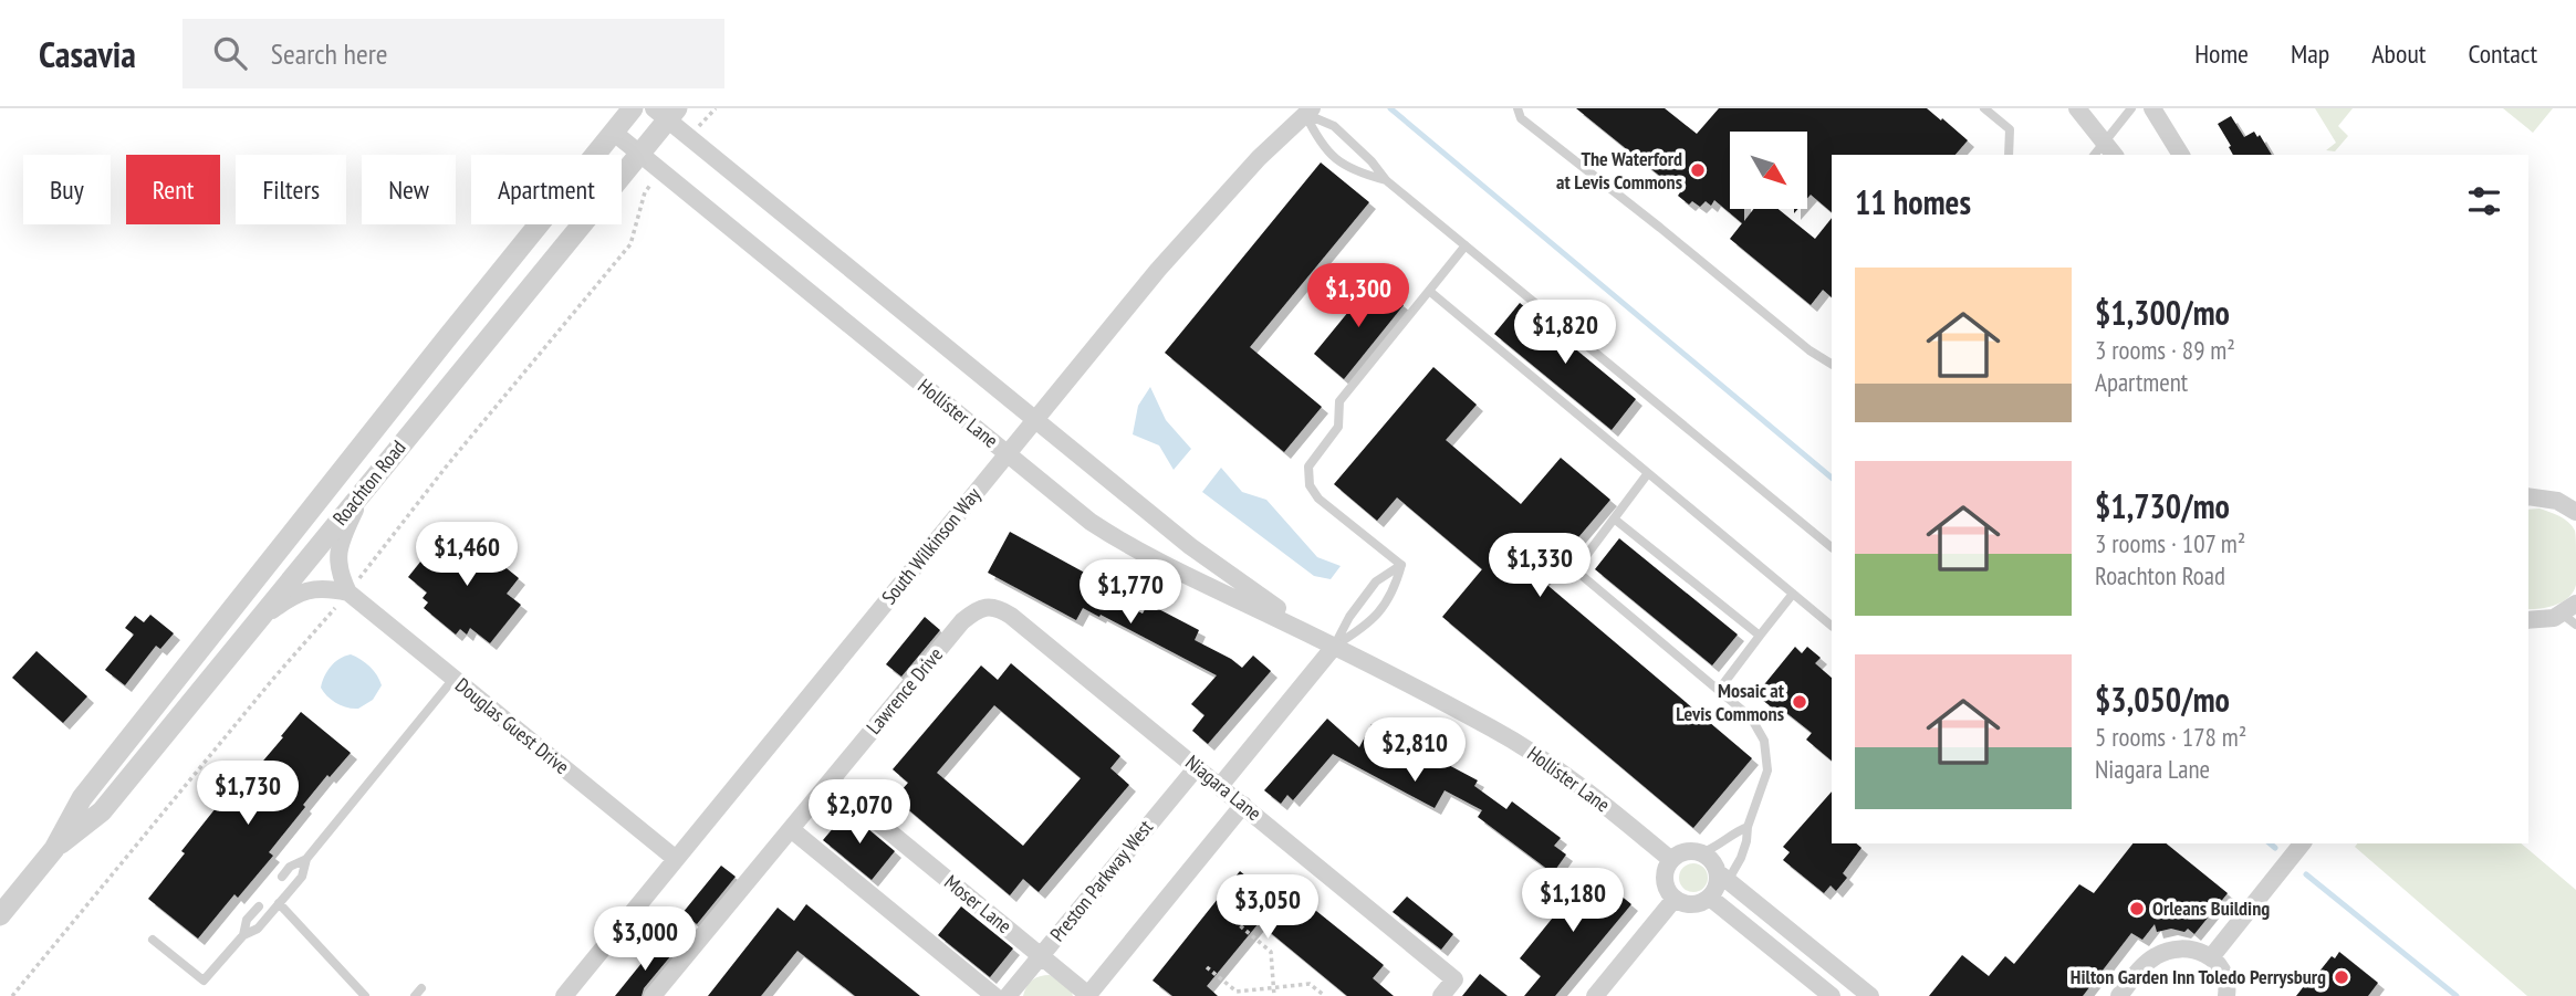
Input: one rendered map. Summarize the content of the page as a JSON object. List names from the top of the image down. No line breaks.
{"streets":{"street":["Hollister Lane","Roachton Road","South Wilkinson Way","Lawrence Drive","Douglas Guest Drive","Niagara Lane","Preston Parkway West","Moser Lane"]},"crossings":[["Hollister Lane","Roachton Road"],["Hollister Lane","South Wilkinson Way"],["South Wilkinson Way","Douglas Guest Drive"],["Lawrence Drive","Niagara Lane"],["Lawrence Drive","Moser Lane"],["Niagara Lane","Preston Parkway West"],["Preston Parkway West","Moser Lane"]],"places":["The Waterford at Levis Commons","Mosaic at Levis Commons","Orleans Building","Hilton Garden Inn Toledo Perrysburg"],"north":"bottom right","page":{"header":"Casavia","search":"Search here","nav":["Home","Map","About","Contact"],"chip":["Buy","Rent","Filters","New","Apartment"],"heading":"11 homes","list":[{"name":"$1,300/mo","note":"3 rooms · 89 m² · Apartment"},{"name":"$1,730/mo","note":"3 rooms · 107 m² · Roachton Road"},{"name":"$3,050/mo","note":"5 rooms · 178 m² · Niagara Lane"}],"price":["$1,300","$1,820","$1,460","$1,330","$1,770","$2,810","$1,730","$2,070","$1,180","$3,050","$3,000"]}}
